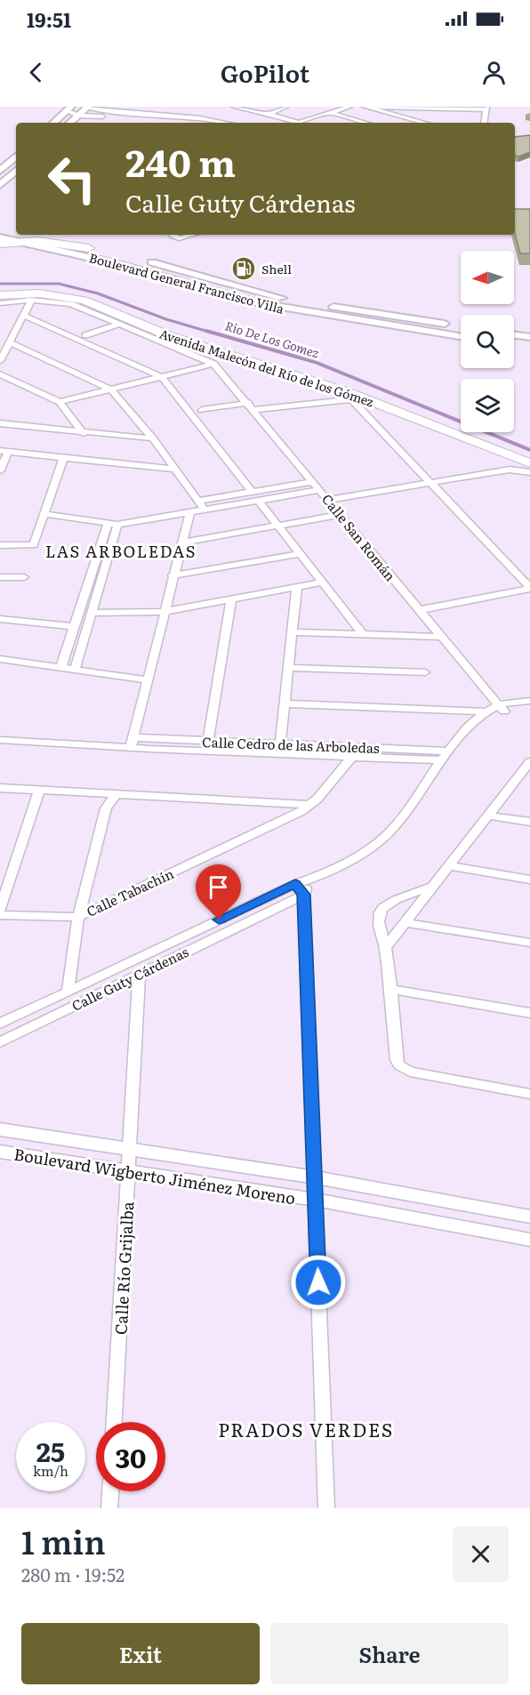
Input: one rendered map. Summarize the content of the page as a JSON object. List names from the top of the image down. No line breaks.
{"streets":{"main road":["Boulevard General Francisco Villa","Avenida Malecón del Río de los Gómez"],"street":["Calle San Román","Calle Cedro de las Arboledas","Calle Tabachín","Calle Guty Cárdenas","Boulevard Wigberto Jiménez Moreno","Calle Río Grijalba"]},"crossings":[["Calle San Román","Calle Guty Cárdenas"],["Calle Cedro de las Arboledas","Calle Tabachín"],["Calle Cedro de las Arboledas","Calle Guty Cárdenas"],["Calle Guty Cárdenas","Calle Río Grijalba"],["Boulevard Wigberto Jiménez Moreno","Calle Río Grijalba"]],"districts":["LAS ARBOLEDAS","PRADOS VERDES"],"water":["Rio De Los Gomez"],"places":{"fuel station":["Shell"]},"north":"left","page":{"status":"19:51","header":"GoPilot","turn":["240 m","Calle Guty Cárdenas"],"speed":"25 km/h","limit":"30","heading":["1 min","280 m · 19:52"],"buttons":["Exit","Share"]}}
